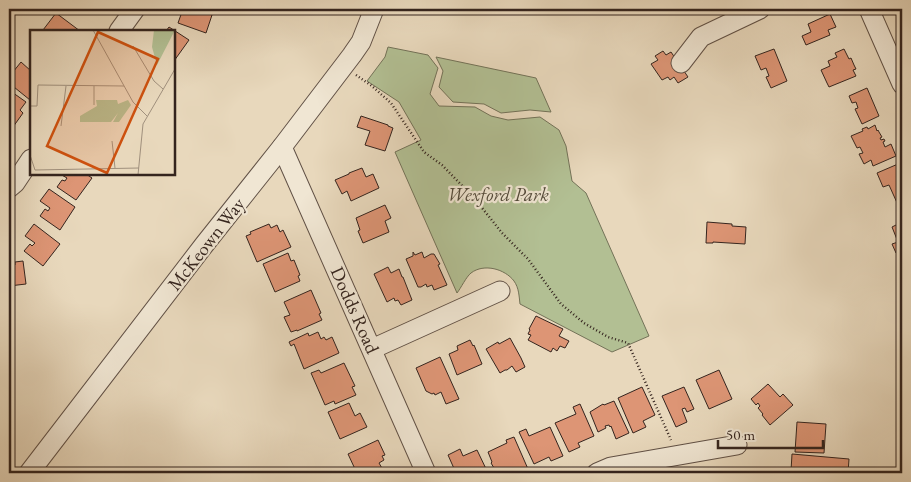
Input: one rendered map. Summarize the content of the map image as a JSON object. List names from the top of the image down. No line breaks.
{"streets":{"street":["McKeown Way","Dodds Road"]},"crossings":[["McKeown Way","Dodds Road"]],"parks":["Wexford Park"],"scale_bar":"50 m"}
